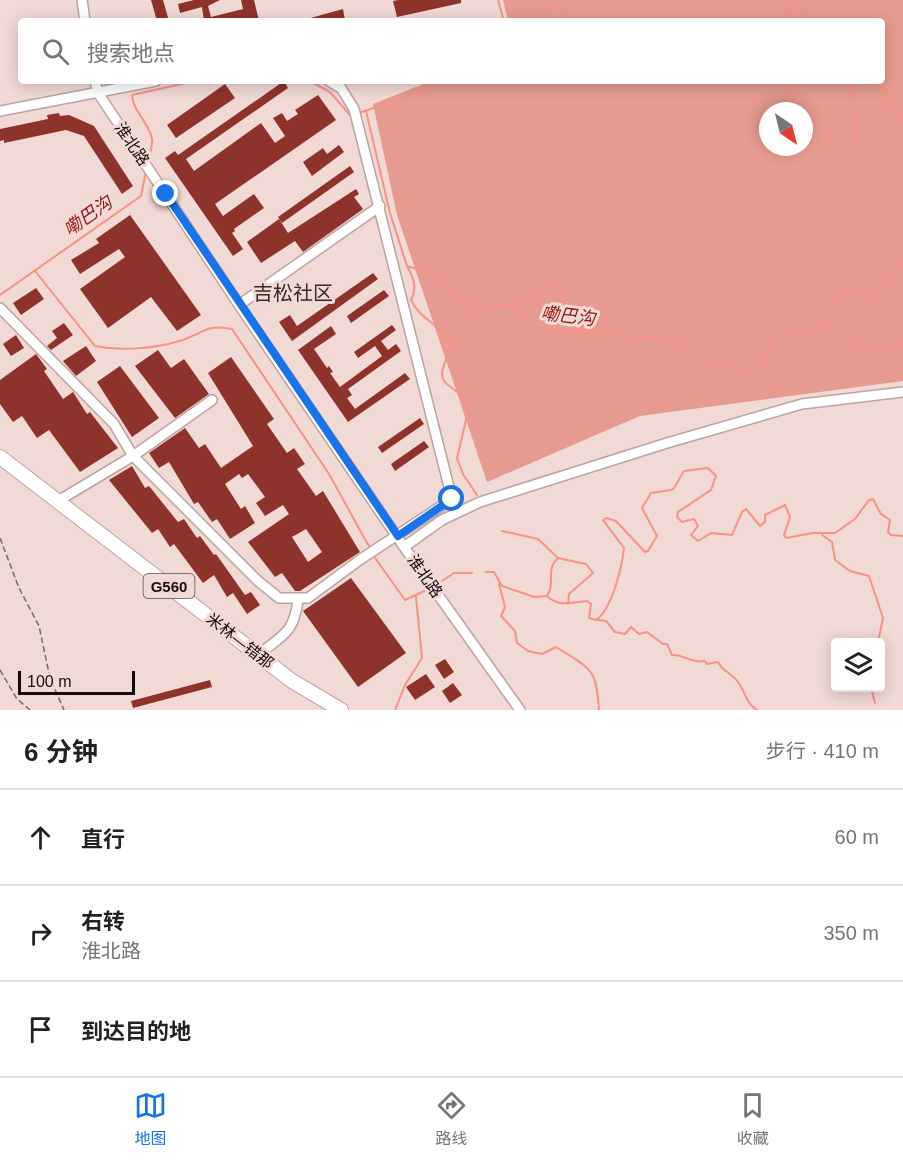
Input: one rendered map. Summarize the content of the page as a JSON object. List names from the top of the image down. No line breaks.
{"streets":{"highway":["G560","米林—错那"],"street":["淮北路"]},"districts":["吉松社区"],"water":["嘞巴沟"],"scale_bar":"100 m","north":"bottom right","page":{"search":"搜索地点","scale":"100 m","heading":["6 分钟","步行 · 410 m"],"list":[["直行","60 m"],["右转","淮北路","350 m"],"到达目的地"],"nav":["地图","路线","收藏"]}}
